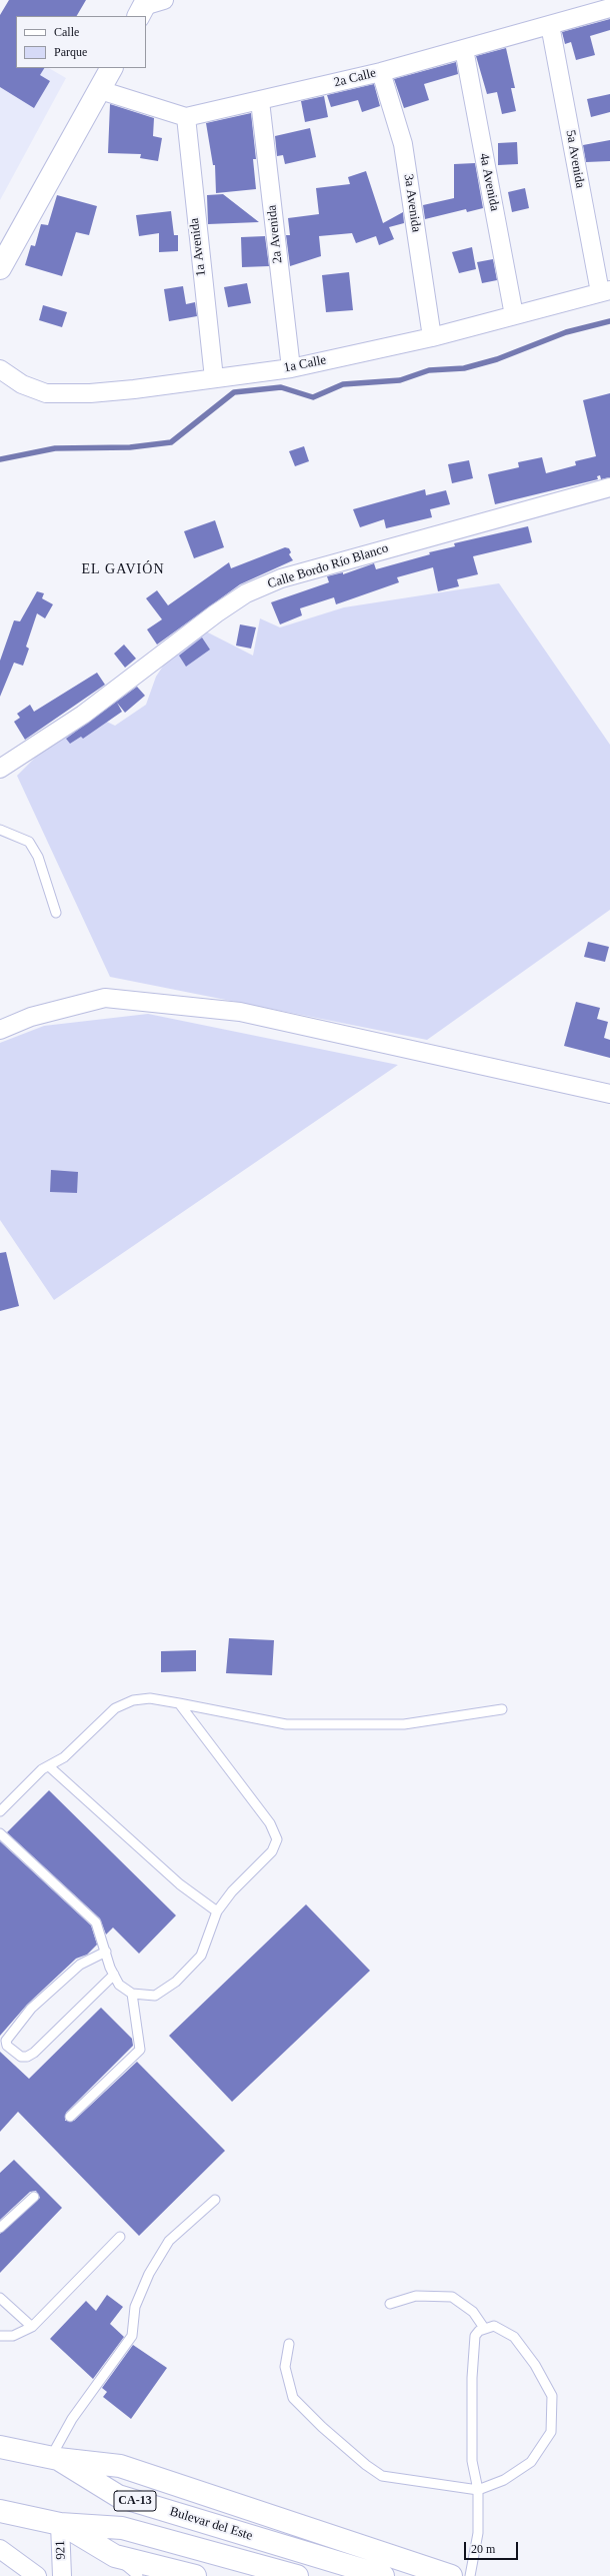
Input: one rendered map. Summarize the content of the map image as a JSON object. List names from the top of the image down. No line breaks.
{"streets":{"main road":["CA-13","Bulevar del Este"],"street":["2a Calle","5a Avenida","4a Avenida","3a Avenida","2a Avenida","1a Avenida","1a Calle","Calle Bordo Río Blanco","921"]},"crossings":[["2a Calle","5a Avenida"],["2a Calle","4a Avenida"],["2a Calle","3a Avenida"],["2a Calle","2a Avenida"],["2a Calle","1a Avenida"],["5a Avenida","1a Calle"],["4a Avenida","1a Calle"],["3a Avenida","1a Calle"],["2a Avenida","1a Calle"],["1a Avenida","1a Calle"],["Bulevar del Este","921"]],"districts":["EL GAVIÓN"],"legend":["Calle","Parque"],"scale_bar":"20 m"}
